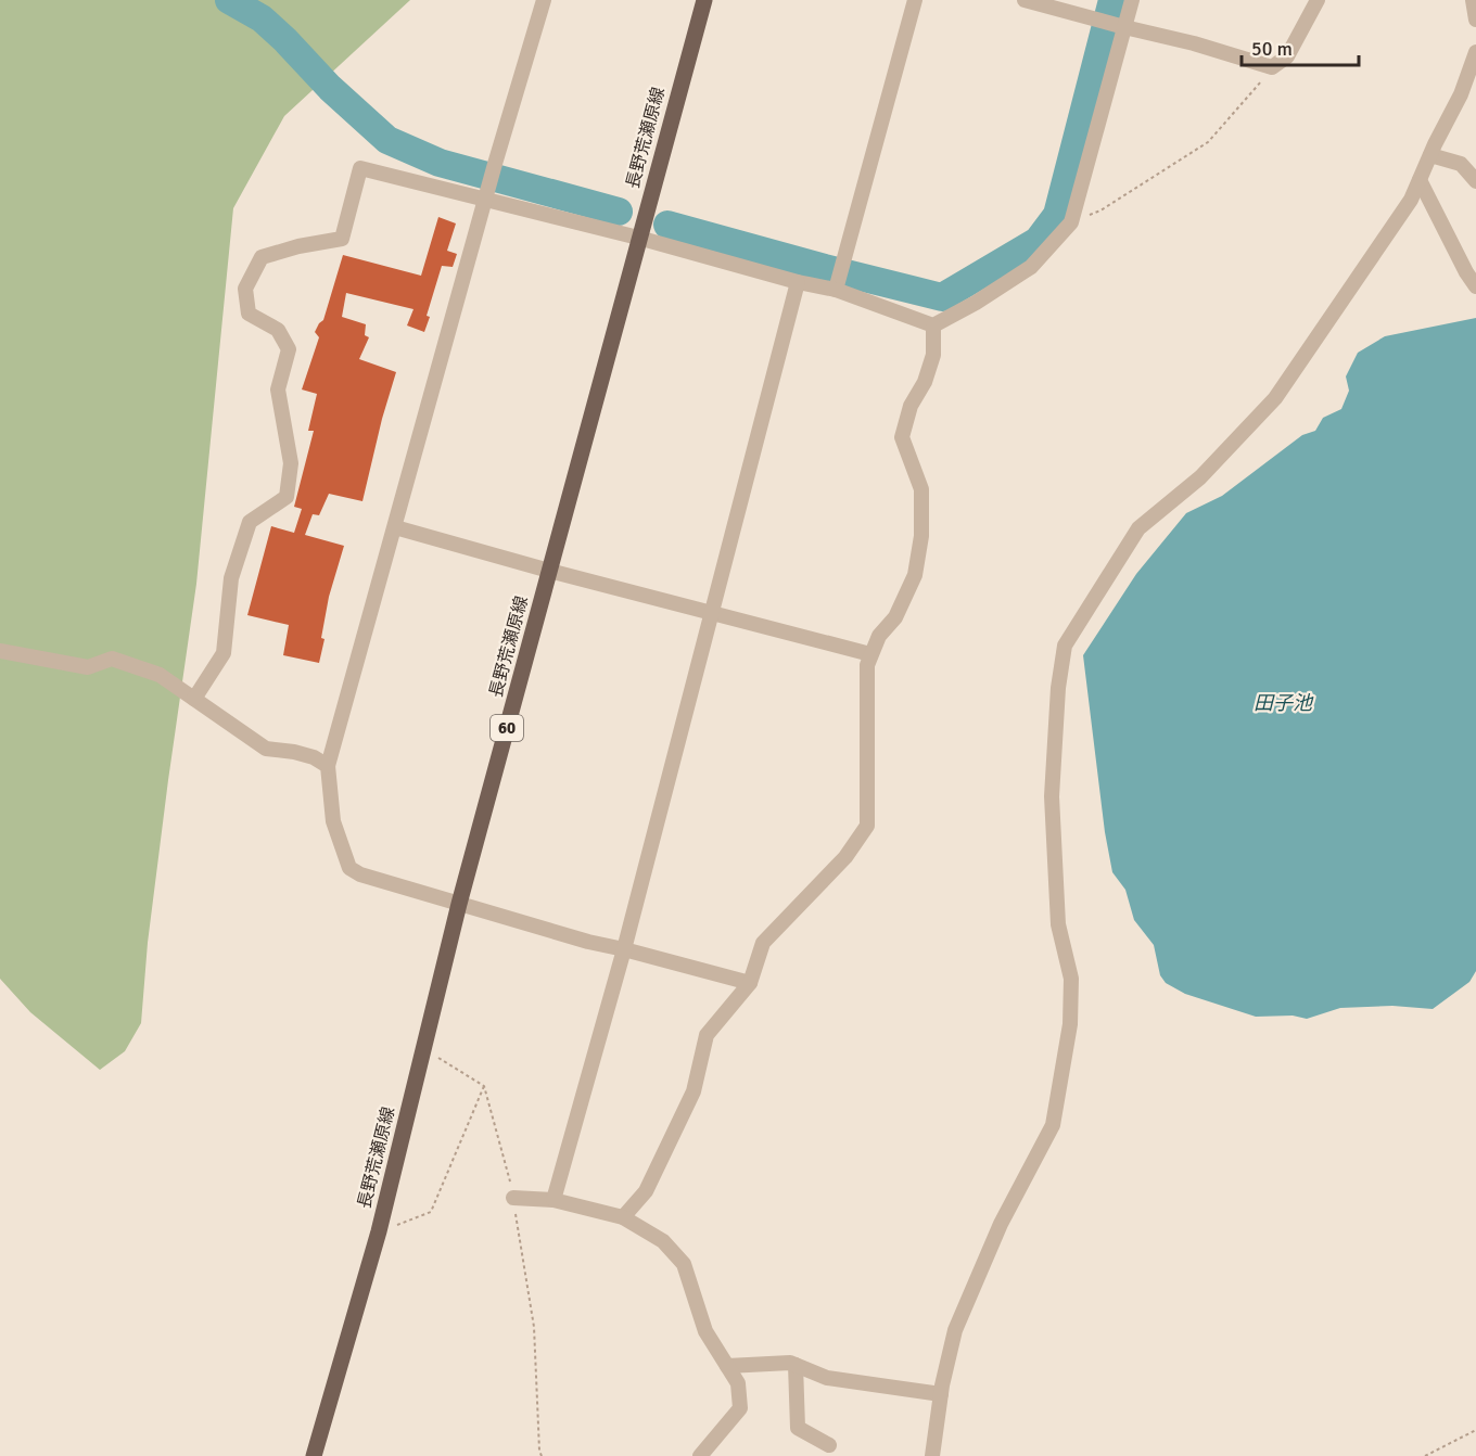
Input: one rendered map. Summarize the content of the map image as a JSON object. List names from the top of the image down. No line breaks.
{"streets":{"main road":["長野荒瀬原線","60"]},"water":["田子池"],"scale_bar":"50 m"}
